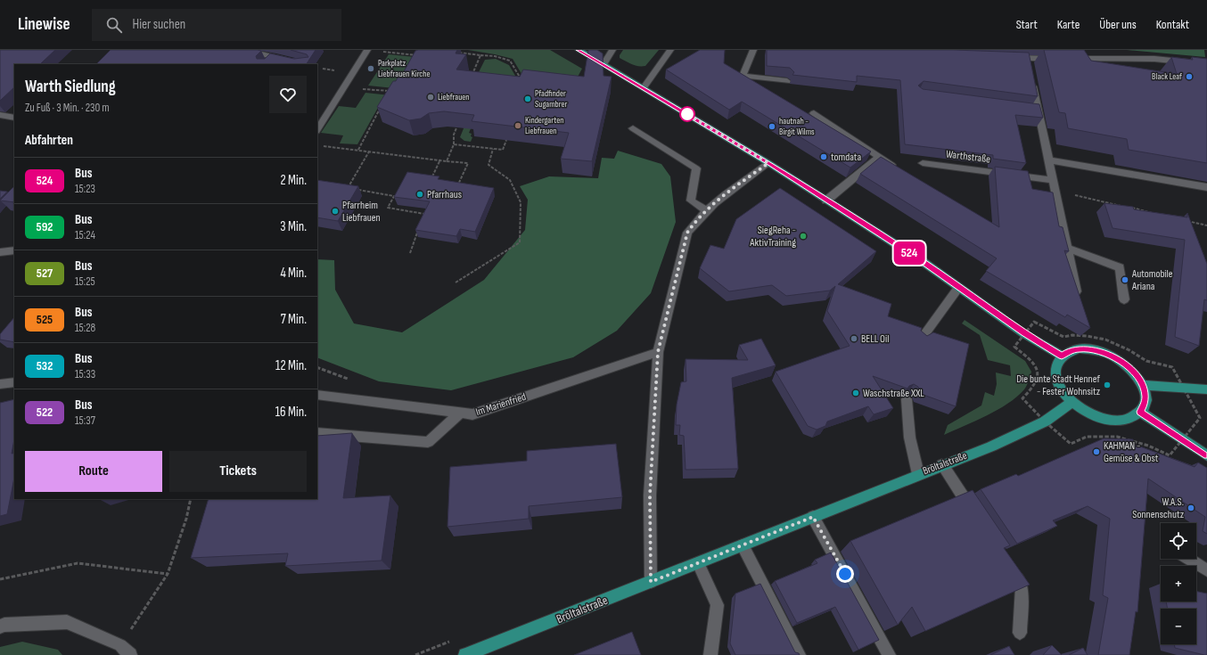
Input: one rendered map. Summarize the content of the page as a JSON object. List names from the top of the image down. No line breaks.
{"streets":{"main road":["Bröltalstraße"],"street":["Warthstraße","Im Marienfried"]},"places":["Parkplatz Liebfrauen Kirche","Black Leaf","Liebfrauen","Pfadfinder Sugambrer","Kindergarten Liebfrauen","hautnah - Birgit Wilms","tomdata","Pfarrhaus","Pfarrheim Liebfrauen","SiegReha - AktivTraining","Automobile Ariana","BELL Oil","Die bunte Stadt Hennef - Fester Wohnsitz","Waschstraße XXL","KAHMAN - Gemüse & Obst","W.A.S. Sonnenschutz"],"lines":["bus line 524"],"page":{"header":"Linewise","search":"Hier suchen","nav":["Start","Karte","Über uns","Kontakt"],"on_map":"524","heading":[["Warth Siedlung","Zu Fuß · 3 Min. · 230 m"],"Abfahrten"],"list":[{"mark":"524","name":"Bus","note":"15:23","value":"2 Min."},{"mark":"592","name":"Bus","note":"15:24","value":"3 Min."},{"mark":"527","name":"Bus","note":"15:25","value":"4 Min."},{"mark":"525","name":"Bus","note":"15:28","value":"7 Min."},{"mark":"532","name":"Bus","note":"15:33","value":"12 Min."},{"mark":"522","name":"Bus","note":"15:37","value":"16 Min."}],"buttons":["Route","Tickets"],"map_buttons":["+","−"]}}
